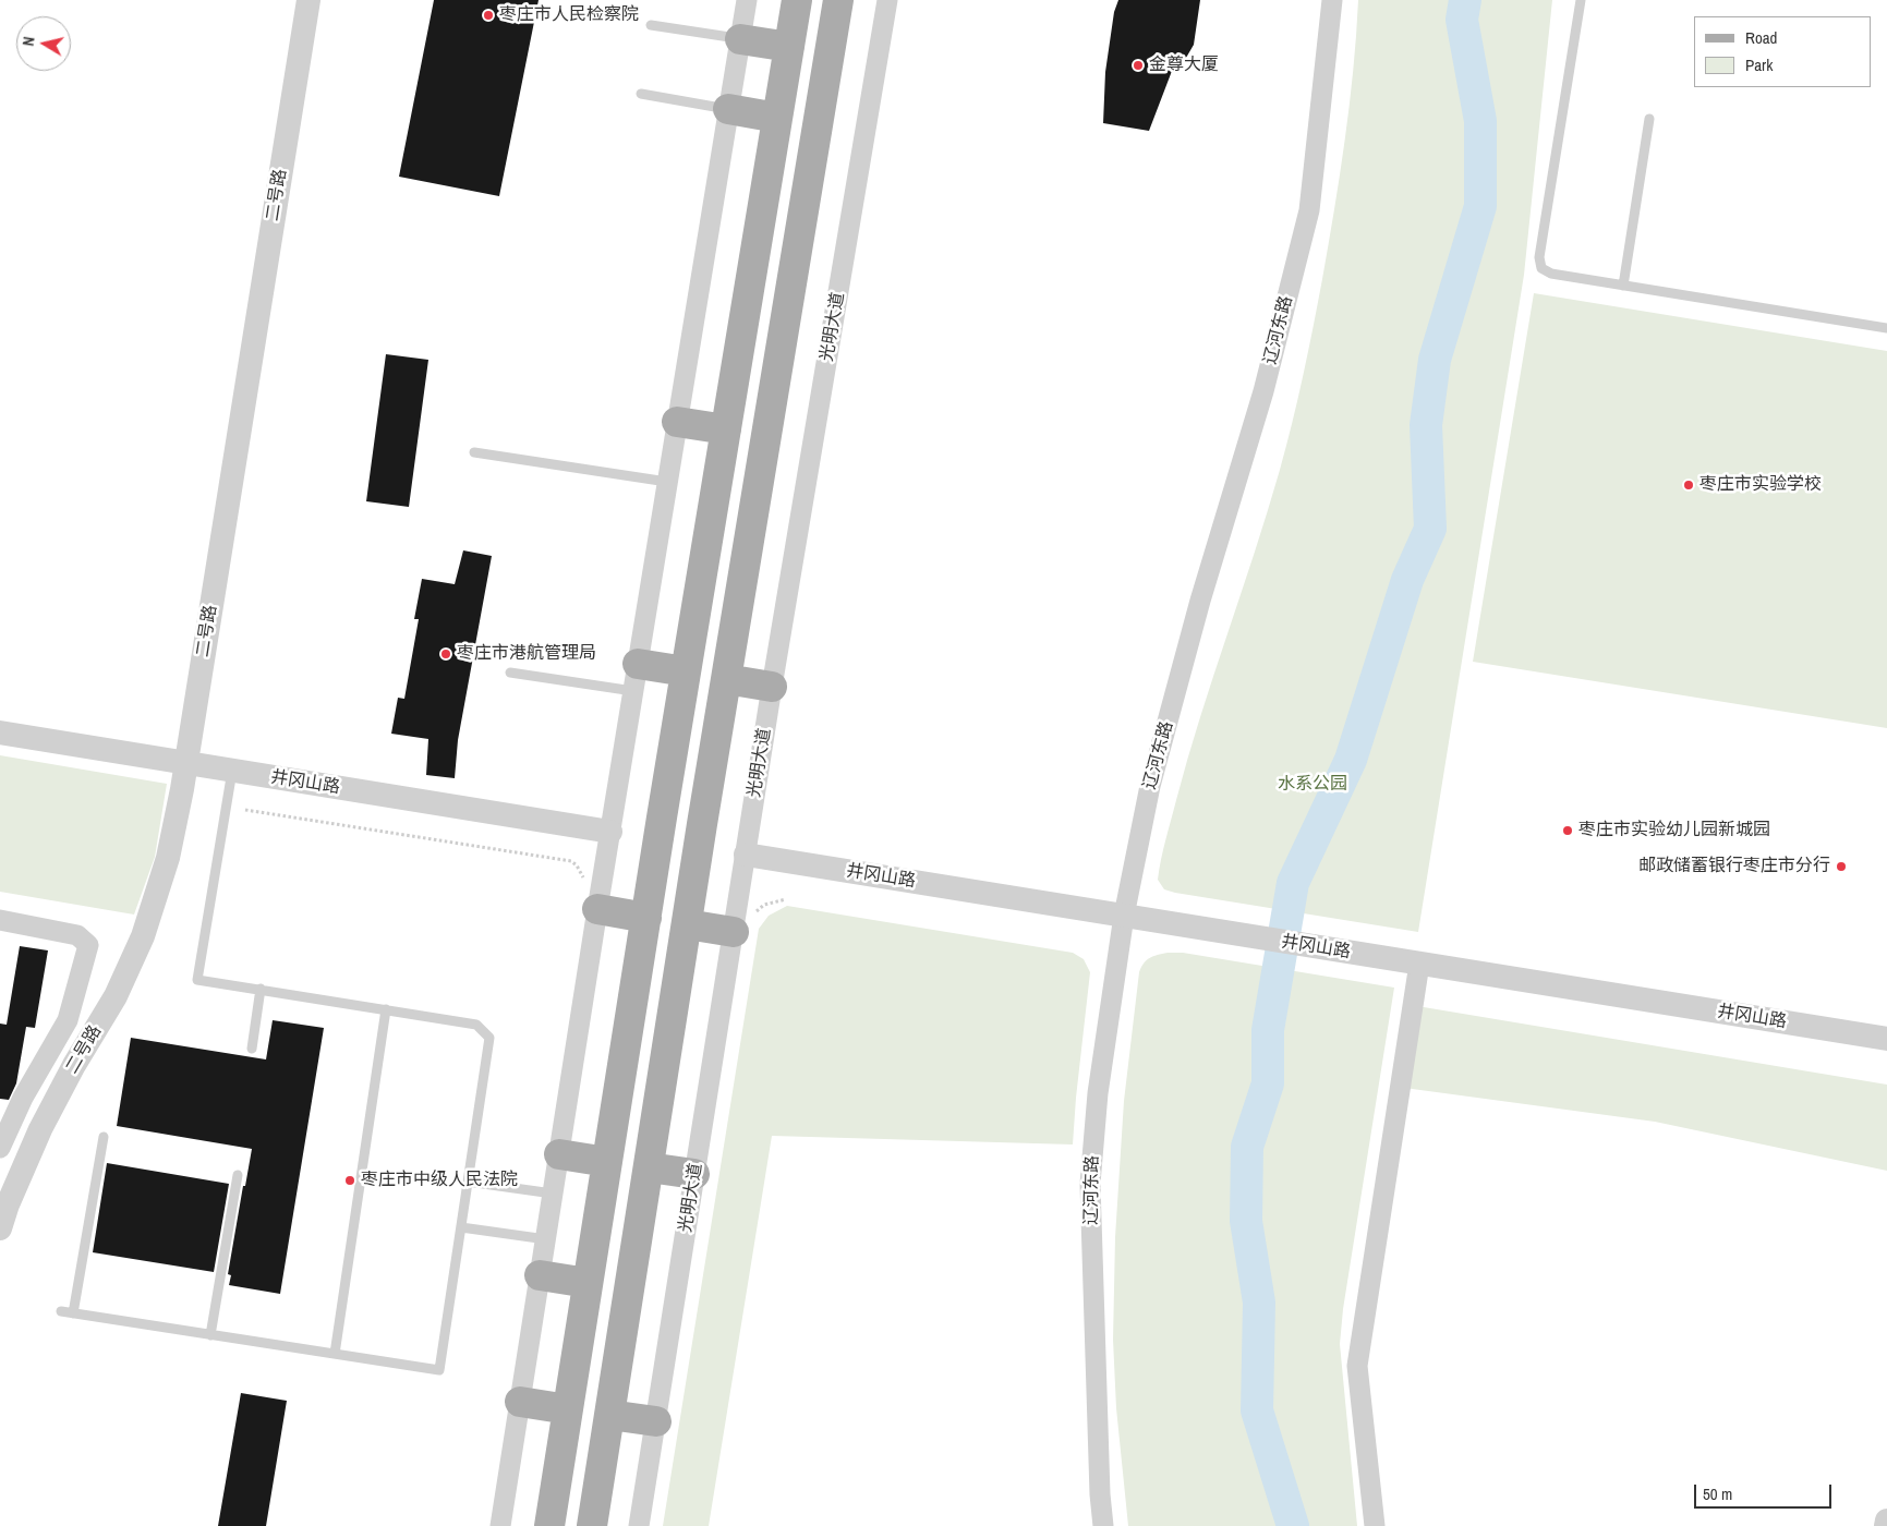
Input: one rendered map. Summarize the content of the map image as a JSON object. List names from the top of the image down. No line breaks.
{"streets":{"street":["二号路","光明大道","辽河东路","井冈山路"]},"crossings":[["二号路","井冈山路"],["光明大道","井冈山路"],["辽河东路","井冈山路"]],"parks":["水系公园"],"places":["枣庄市人民检察院","金尊大厦","枣庄市实验学校","枣庄市港航管理局","枣庄市实验幼儿园新城园","邮政储蓄银行枣庄市分行","枣庄市中级人民法院"],"legend":["Road","Park"],"scale_bar":"50 m","north":"left"}
